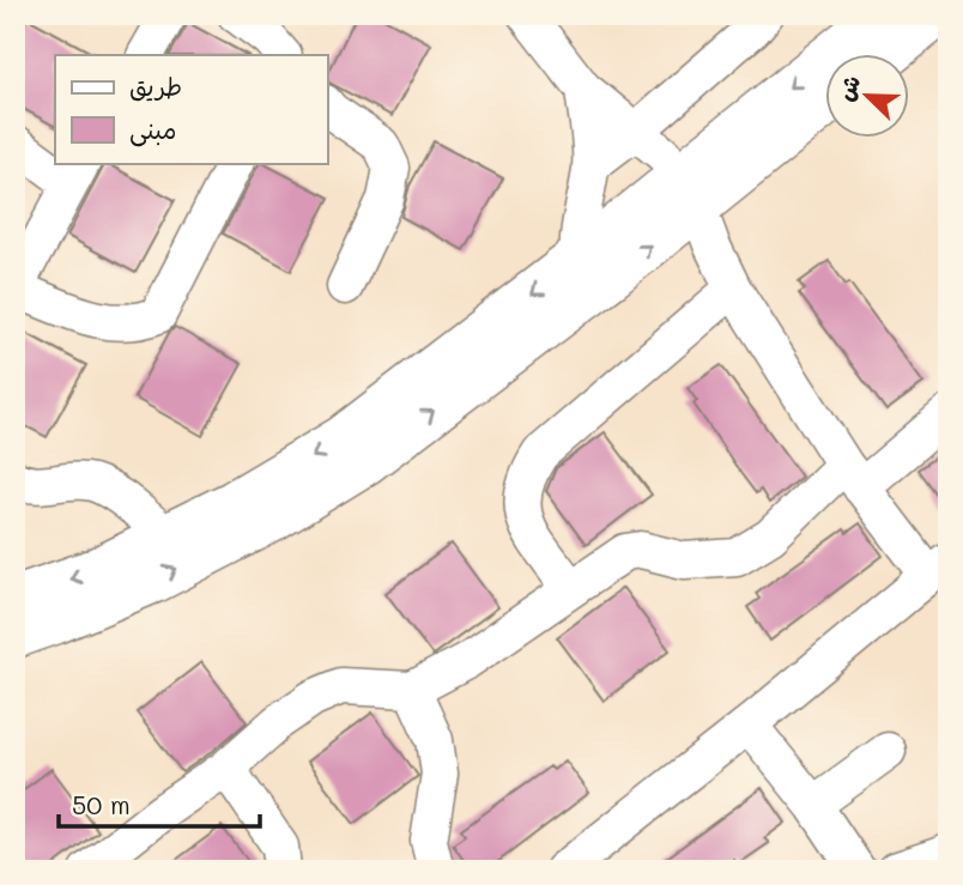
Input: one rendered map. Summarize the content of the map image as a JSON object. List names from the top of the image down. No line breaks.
{"legend":["طريق","مبنى"],"scale_bar":"50 m","north":"top left"}
